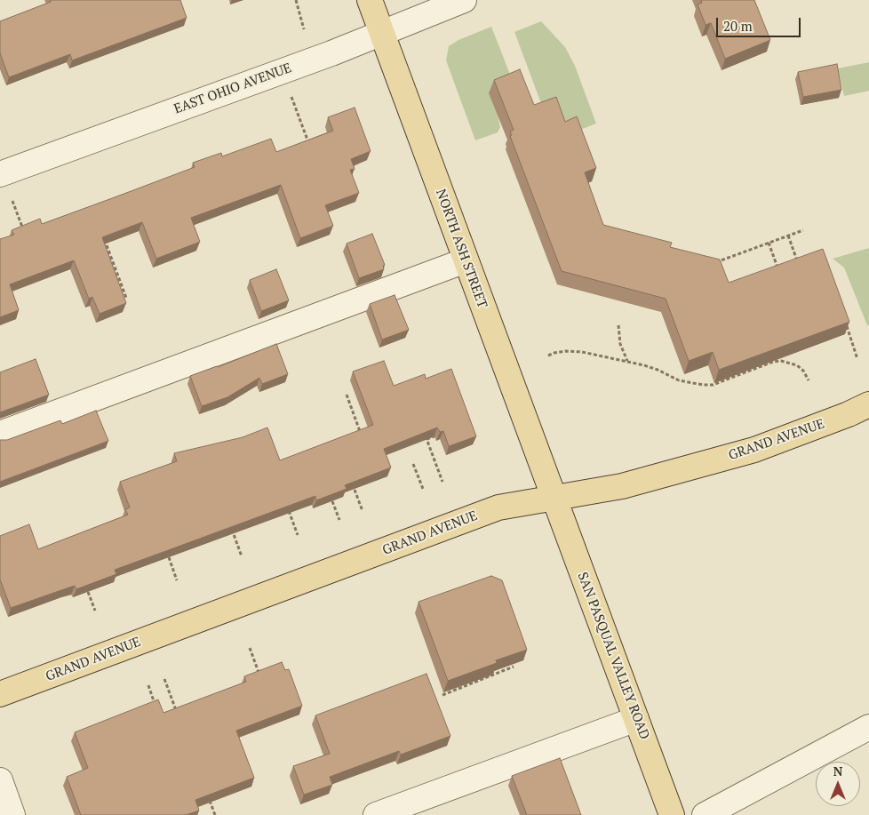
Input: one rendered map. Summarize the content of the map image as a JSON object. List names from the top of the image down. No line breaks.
{"streets":{"main road":["NORTH ASH STREET","GRAND AVENUE","SAN PASQUAL VALLEY ROAD"],"street":["EAST OHIO AVENUE"]},"crossings":[["EAST OHIO AVENUE","NORTH ASH STREET"],["NORTH ASH STREET","GRAND AVENUE"],["NORTH ASH STREET","SAN PASQUAL VALLEY ROAD"],["GRAND AVENUE","SAN PASQUAL VALLEY ROAD"]],"scale_bar":"20 m","north":"top"}
